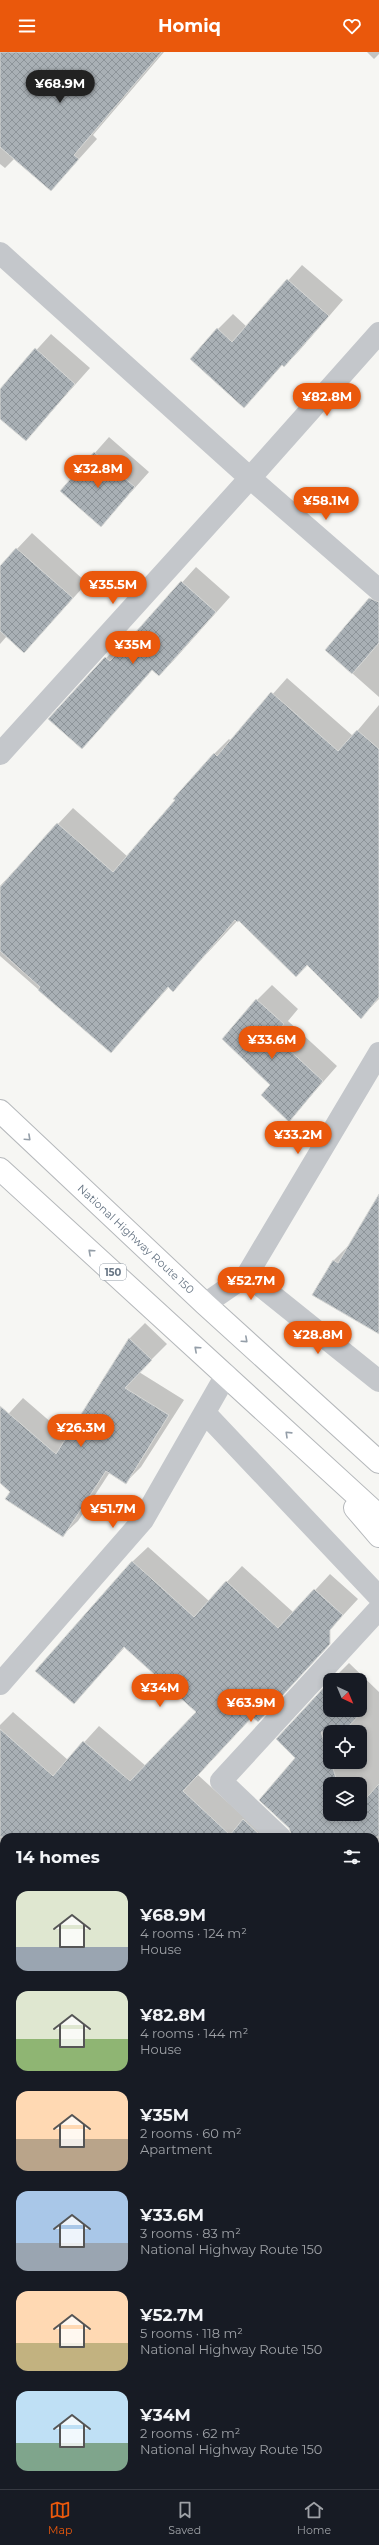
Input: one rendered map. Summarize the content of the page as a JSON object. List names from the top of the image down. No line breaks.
{"streets":{"highway":["National Highway Route 150","150"]},"north":"bottom right","page":{"header":"Homiq","price":["¥68.9M","¥82.8M","¥32.8M","¥58.1M","¥35.5M","¥35M","¥33.6M","¥33.2M","¥52.7M","¥28.8M","¥26.3M","¥51.7M","¥34M","¥63.9M"],"heading":"14 homes","list":[{"name":"¥68.9M","note":"4 rooms · 124 m² · House"},{"name":"¥82.8M","note":"4 rooms · 144 m² · House"},{"name":"¥35M","note":"2 rooms · 60 m² · Apartment"},{"name":"¥33.6M","note":"3 rooms · 83 m² · National Highway Route 150"},{"name":"¥52.7M","note":"5 rooms · 118 m² · National Highway Route 150"},{"name":"¥34M","note":"2 rooms · 62 m² · National Highway Route 150"}],"tabs":["Map","Saved","Home"]}}
